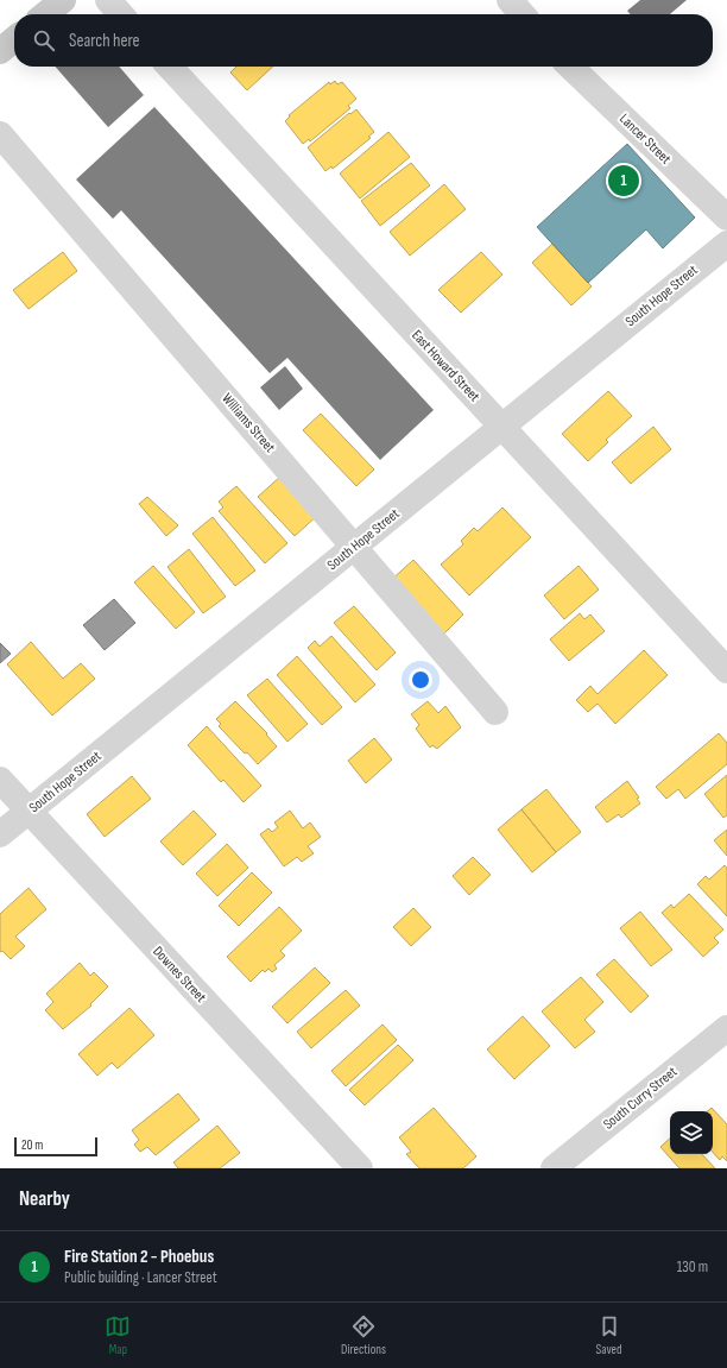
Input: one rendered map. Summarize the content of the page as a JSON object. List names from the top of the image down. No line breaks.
{"streets":{"street":["Lancer Street","South Hope Street","East Howard Street","Williams Street","Downes Street","South Curry Street"]},"crossings":[["South Hope Street","East Howard Street"],["South Hope Street","Williams Street"],["South Hope Street","Downes Street"]],"scale_bar":"20 m","page":{"search":"Search here","pins":"1","scale":"20 m","heading":"Nearby","list":[{"mark":"1","name":"Fire Station 2 - Phoebus","note":"Public building · Lancer Street","value":"130 m"}],"nav":["Map","Directions","Saved"]}}
